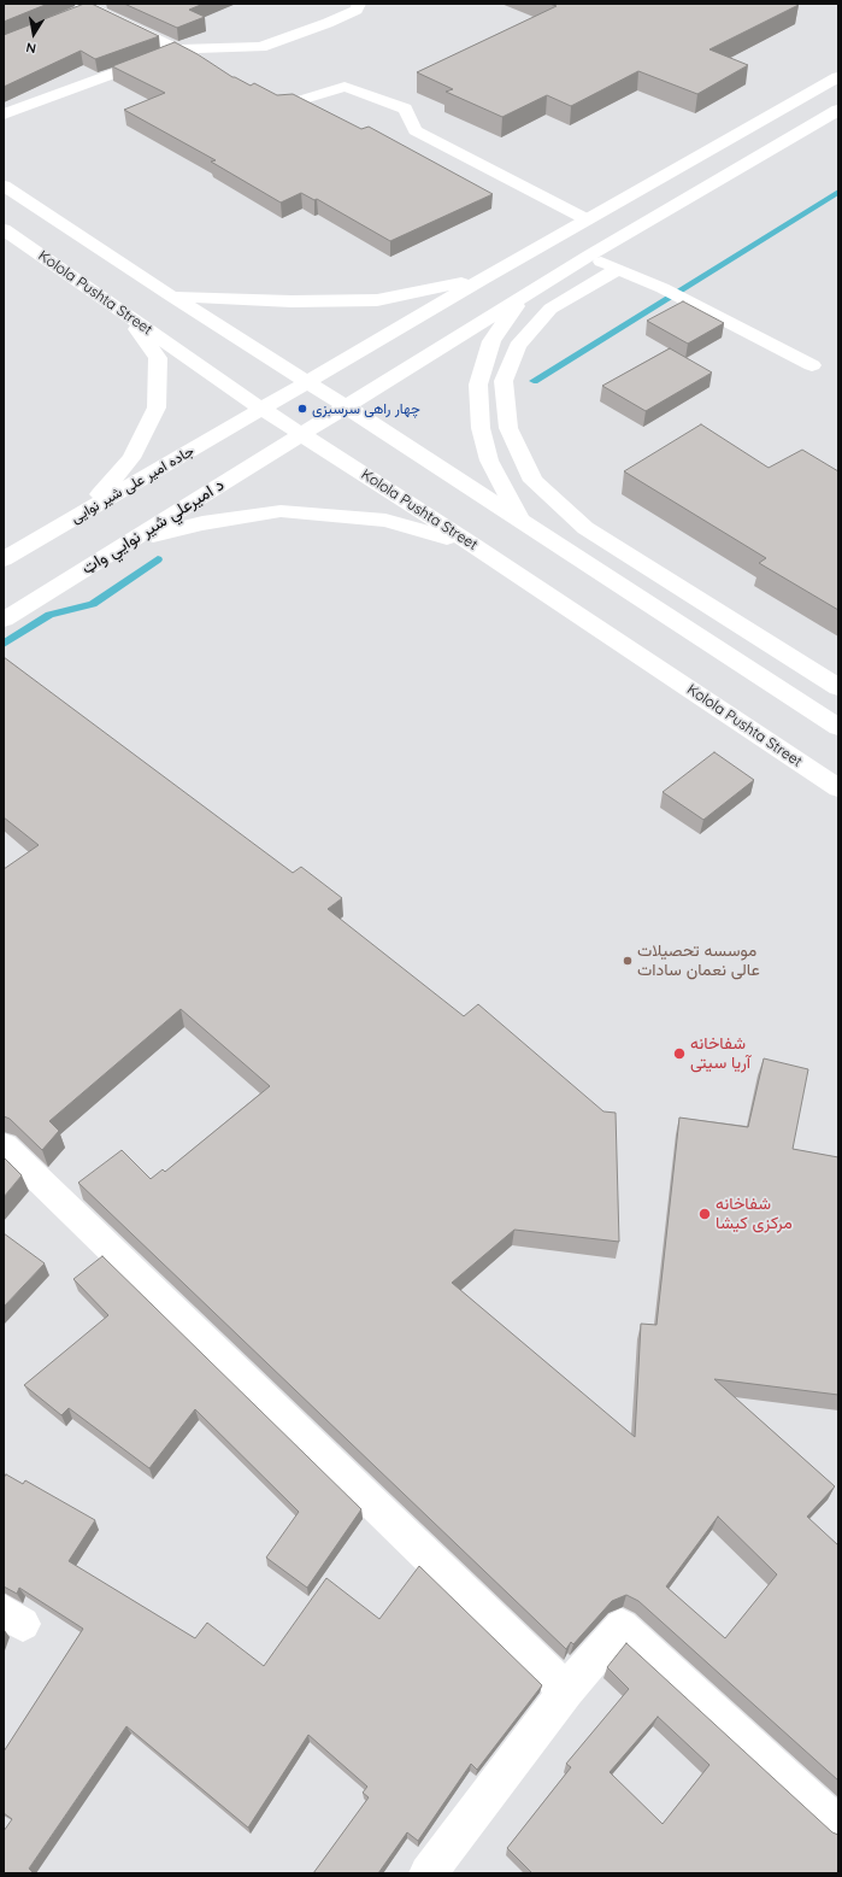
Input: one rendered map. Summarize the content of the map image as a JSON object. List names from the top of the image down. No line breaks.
{"streets":{"main road":["Kolola Pushta Street","جاده امیر علی شیر نوایی","د امیرعلي شیر نوايي واټ"]},"crossings":[["Kolola Pushta Street","جاده امیر علی شیر نوایی"],["Kolola Pushta Street","د امیرعلي شیر نوايي واټ"]],"places":["چهار راهی سرسبزی","موسسه تحصیلات عالی نعمان سادات","شفاخانه آریا سیتی","شفاخانه مرکزی کیشا"],"north":"bottom"}
